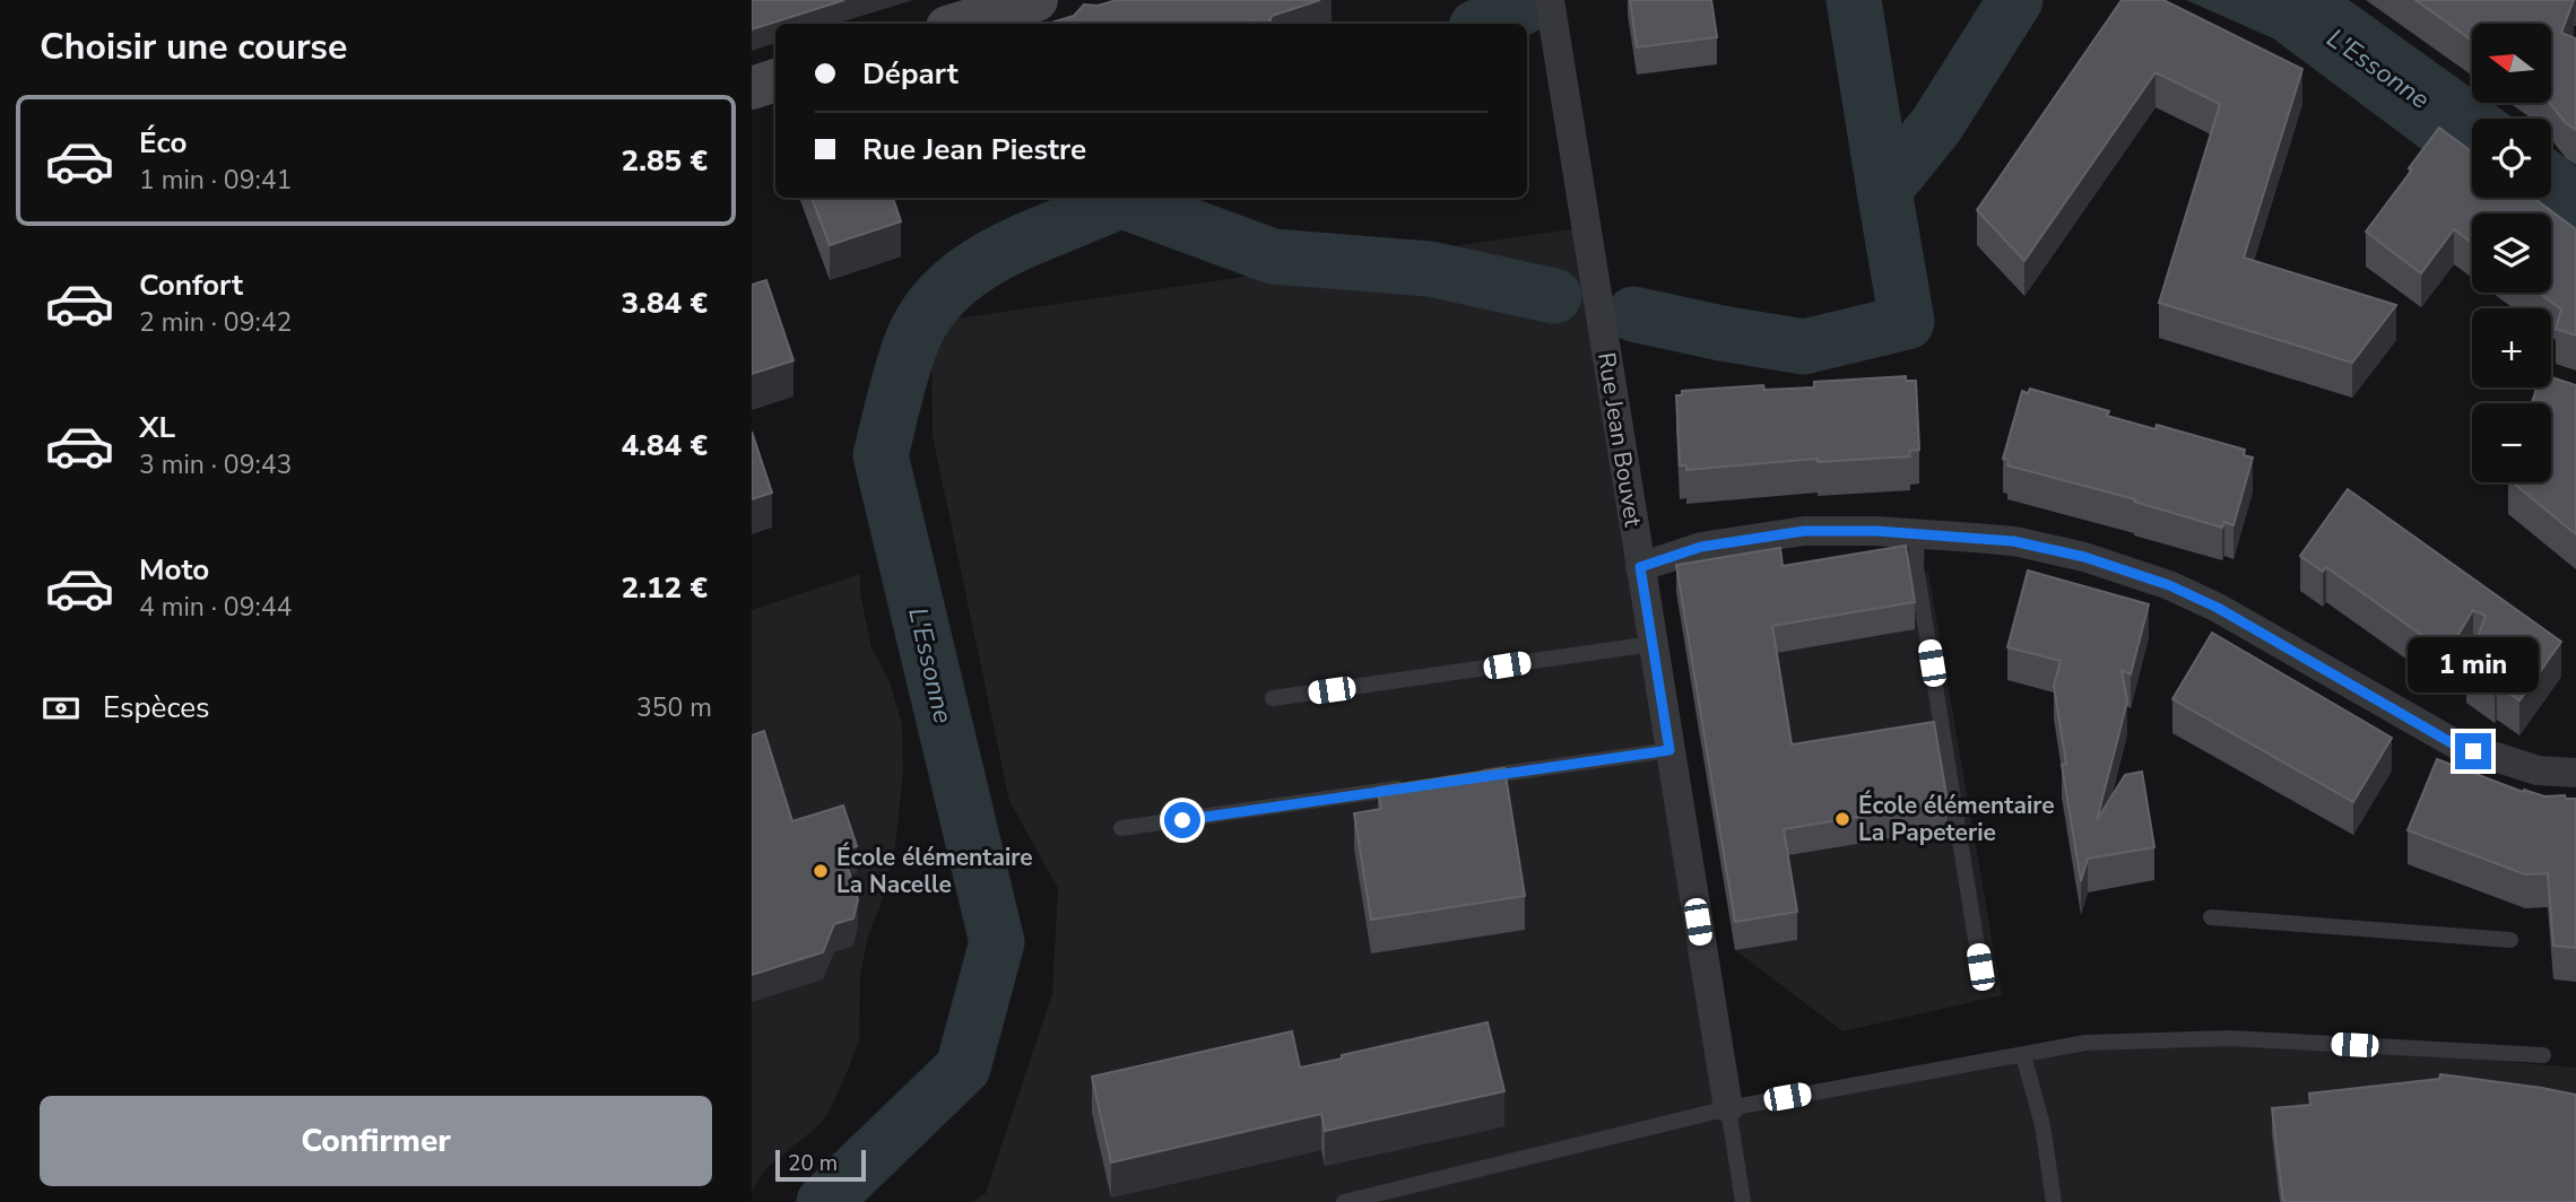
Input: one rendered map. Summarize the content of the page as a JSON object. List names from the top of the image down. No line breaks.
{"streets":{"street":["Rue Jean Bouvet"]},"water":["L'Essonne"],"places":["École élémentaire La Papeterie","École élémentaire La Nacelle"],"scale_bar":"20 m","north":"left","page":{"heading":"Choisir une course","map_buttons":["+","−"],"banner":["Départ","Rue Jean Piestre"],"list":[{"name":"Éco","note":"1 min · 09:41","value":"2.85 €"},{"name":"Confort","note":"2 min · 09:42","value":"3.84 €"},{"name":"XL","note":"3 min · 09:43","value":"4.84 €"},{"name":"Moto","note":"4 min · 09:44","value":"2.12 €"}],"bubble":"1 min","pay":["Espèces","350 m"],"buttons":"Confirmer","scale":"20 m"}}
